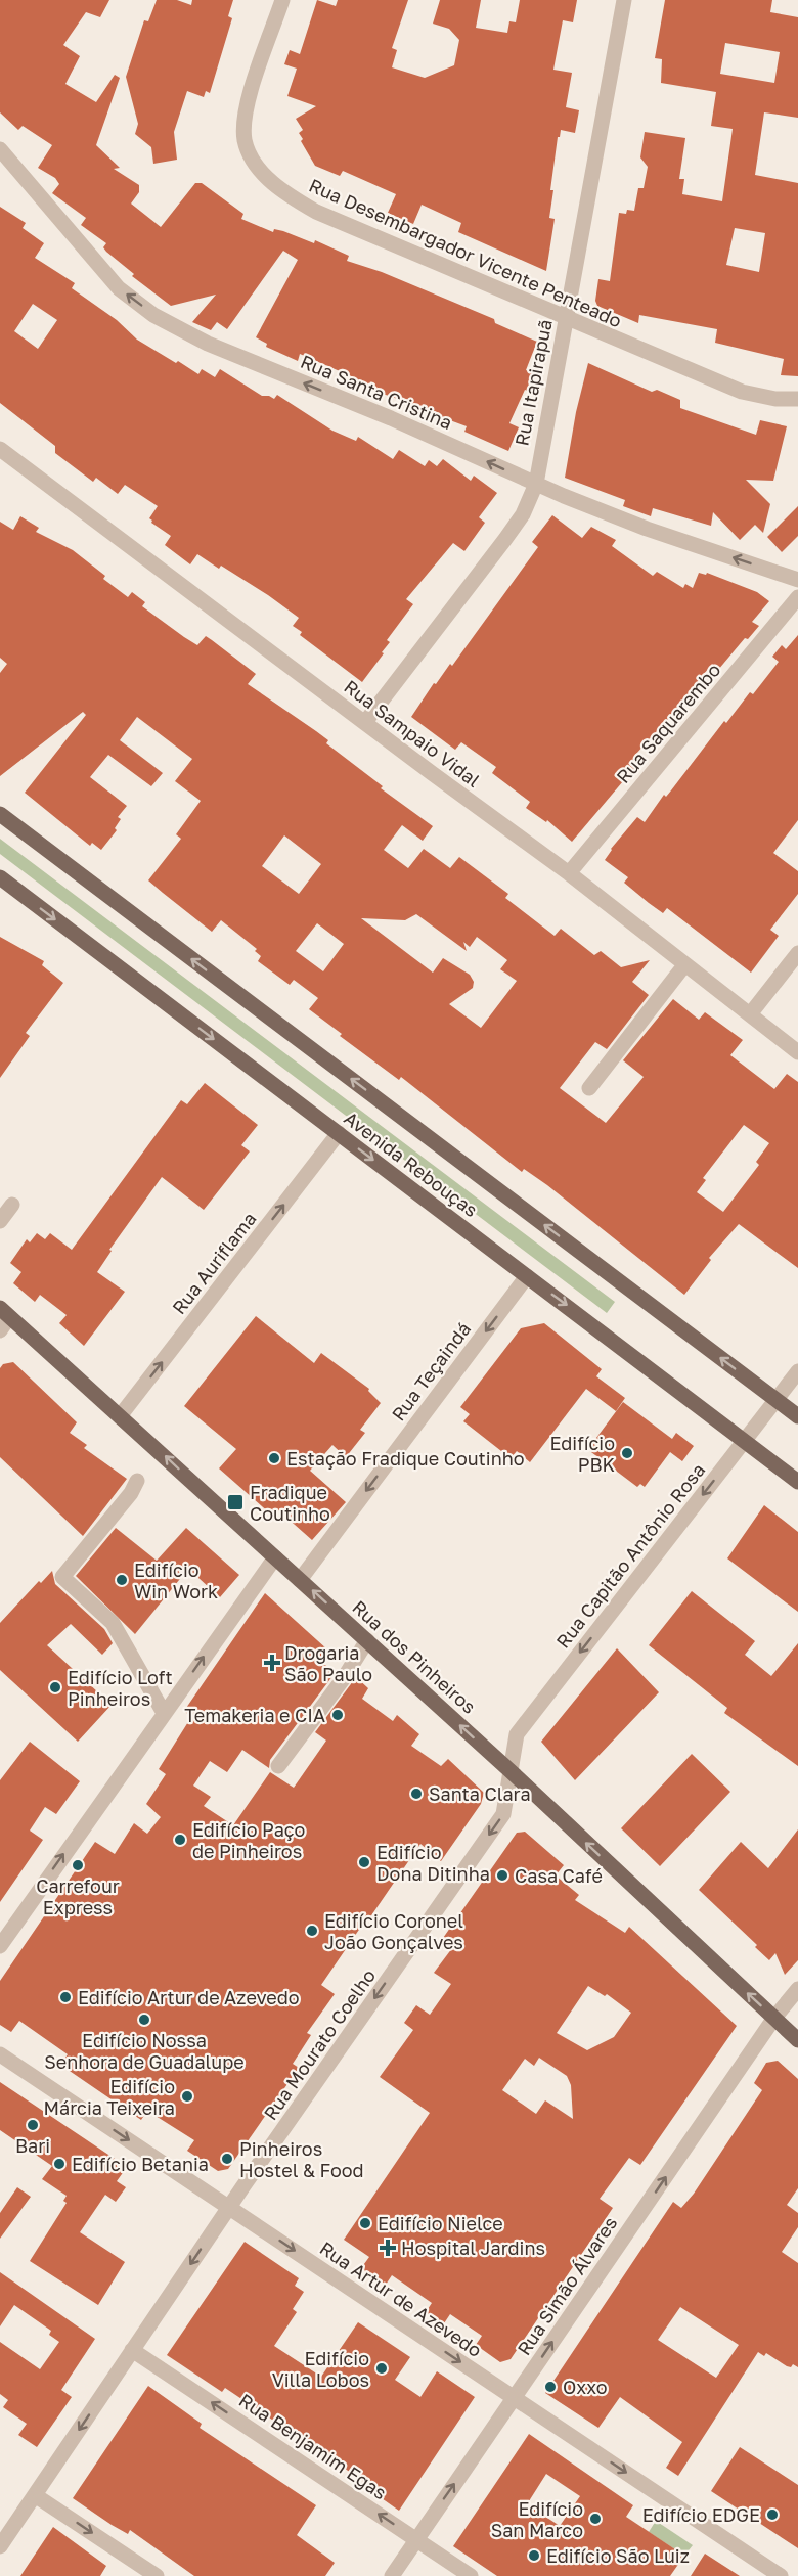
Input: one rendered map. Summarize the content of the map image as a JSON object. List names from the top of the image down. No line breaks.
{"streets":{"main road":["Avenida Rebouças","Rua dos Pinheiros"],"street":["Rua Desembargador Vicente Penteado","Rua Itapirapuã","Rua Santa Cristina","Rua Saquarembo","Rua Sampaio Vidal","Rua Auriflama","Rua Teçaindá","Rua Capitão Antônio Rosa","Rua Mourato Coelho","Rua Simão Álvares","Rua Artur de Azevedo","Rua Benjamim Egas"]},"crossings":[["Rua Desembargador Vicente Penteado","Rua Itapirapuã"],["Rua Itapirapuã","Rua Santa Cristina"],["Rua Itapirapuã","Rua Sampaio Vidal"],["Rua Saquarembo","Rua Sampaio Vidal"],["Avenida Rebouças","Rua Auriflama"],["Avenida Rebouças","Rua Teçaindá"],["Avenida Rebouças","Rua Capitão Antônio Rosa"],["Rua Auriflama","Rua dos Pinheiros"],["Rua Teçaindá","Rua dos Pinheiros"],["Rua Capitão Antônio Rosa","Rua dos Pinheiros"],["Rua Capitão Antônio Rosa","Rua Mourato Coelho"],["Rua dos Pinheiros","Rua Mourato Coelho"],["Rua dos Pinheiros","Rua Simão Álvares"],["Rua Mourato Coelho","Rua Artur de Azevedo"],["Rua Mourato Coelho","Rua Benjamim Egas"],["Rua Simão Álvares","Rua Artur de Azevedo"],["Rua Simão Álvares","Rua Benjamim Egas"]],"one_way":["Rua Santa Cristina","Rua Auriflama","Rua Teçaindá","Rua Capitão Antônio Rosa","Rua dos Pinheiros","Rua Mourato Coelho","Rua Simão Álvares","Rua Artur de Azevedo","Rua Benjamim Egas"],"places":{"other":["Edifício PBK","Estação Fradique Coutinho","Edifício Win Work","Edifício Loft Pinheiros","Temakeria e CIA","Santa Clara","Edifício Paço de Pinheiros","Edifício Dona Ditinha","Carrefour Express","Casa Café","Edifício Coronel João Gonçalves","Edifício Artur de Azevedo","Edifício Nossa Senhora de Guadalupe","Edifício Márcia Teixeira","Bari","Pinheiros Hostel & Food","Edifício Betania","Edifício Nielce","Edifício Villa Lobos","Oxxo","Edifício EDGE","Edifício San Marco","Edifício São Luiz"],"transit":["Fradique Coutinho"],"health":["Drogaria São Paulo","Hospital Jardins"]}}
